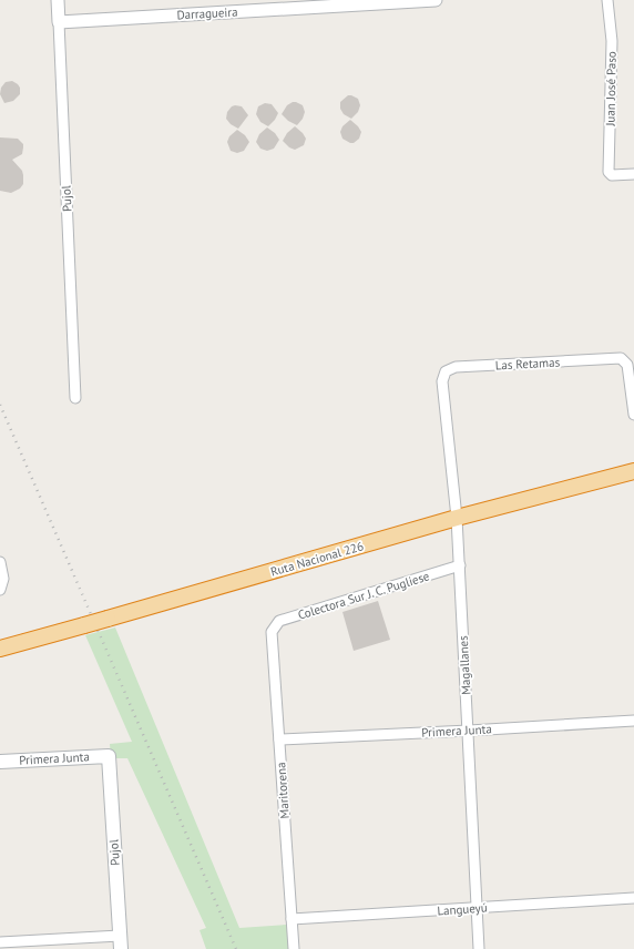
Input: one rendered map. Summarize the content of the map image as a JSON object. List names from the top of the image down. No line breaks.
{"streets":{"highway":["Ruta Nacional 226"],"main road":["Pujol","Primera Junta"],"street":["Darragueira","Juan José Paso","Las Retamas","Colectora Sur J. C. Pugliese","Magallanes","Maritorena","Langueyú"]},"crossings":[["Darragueira","Pujol"],["Pujol","Primera Junta"],["Las Retamas","Magallanes"],["Ruta Nacional 226","Magallanes"],["Colectora Sur J. C. Pugliese","Magallanes"],["Colectora Sur J. C. Pugliese","Maritorena"],["Magallanes","Primera Junta"],["Magallanes","Langueyú"],["Primera Junta","Maritorena"],["Maritorena","Langueyú"]]}
